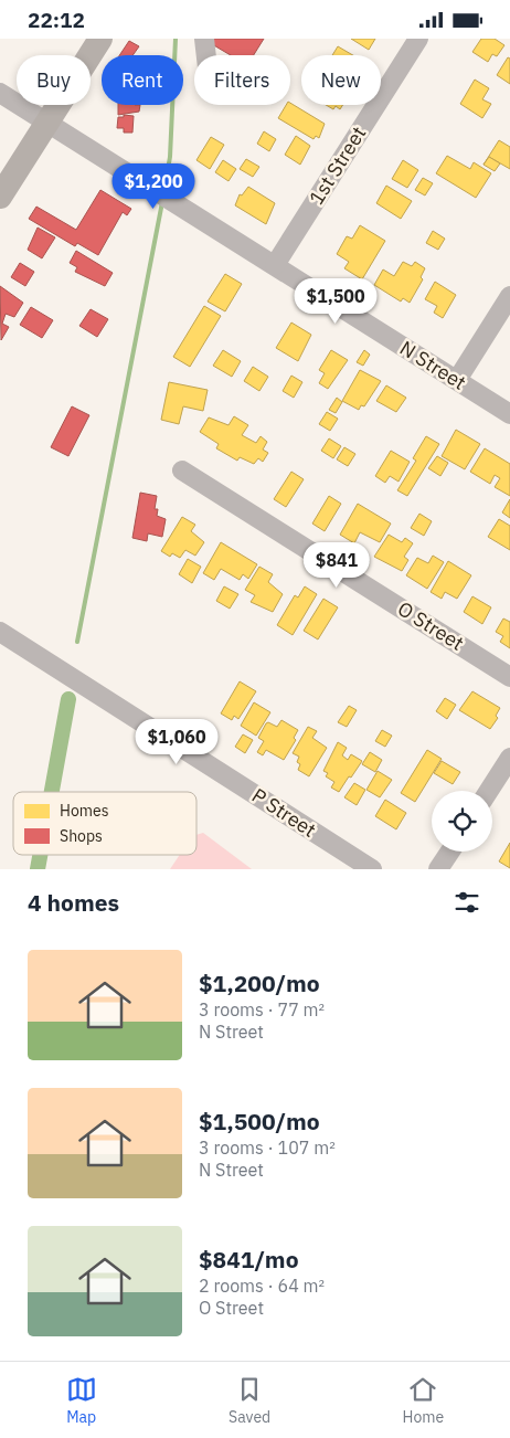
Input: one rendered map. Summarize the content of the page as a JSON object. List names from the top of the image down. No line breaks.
{"streets":{"street":["1st Street","N Street","O Street","P Street"]},"crossings":[["1st Street","N Street"]],"legend":["Homes","Shops"],"page":{"status":"22:12","chip":["Buy","Rent","Filters","New"],"price":["$1,200","$1,500","$841","$1,060"],"heading":"4 homes","list":[{"name":"$1,200/mo","note":"3 rooms · 77 m² · N Street"},{"name":"$1,500/mo","note":"3 rooms · 107 m² · N Street"},{"name":"$841/mo","note":"2 rooms · 64 m² · O Street"}],"tabs":["Map","Saved","Home"]}}
